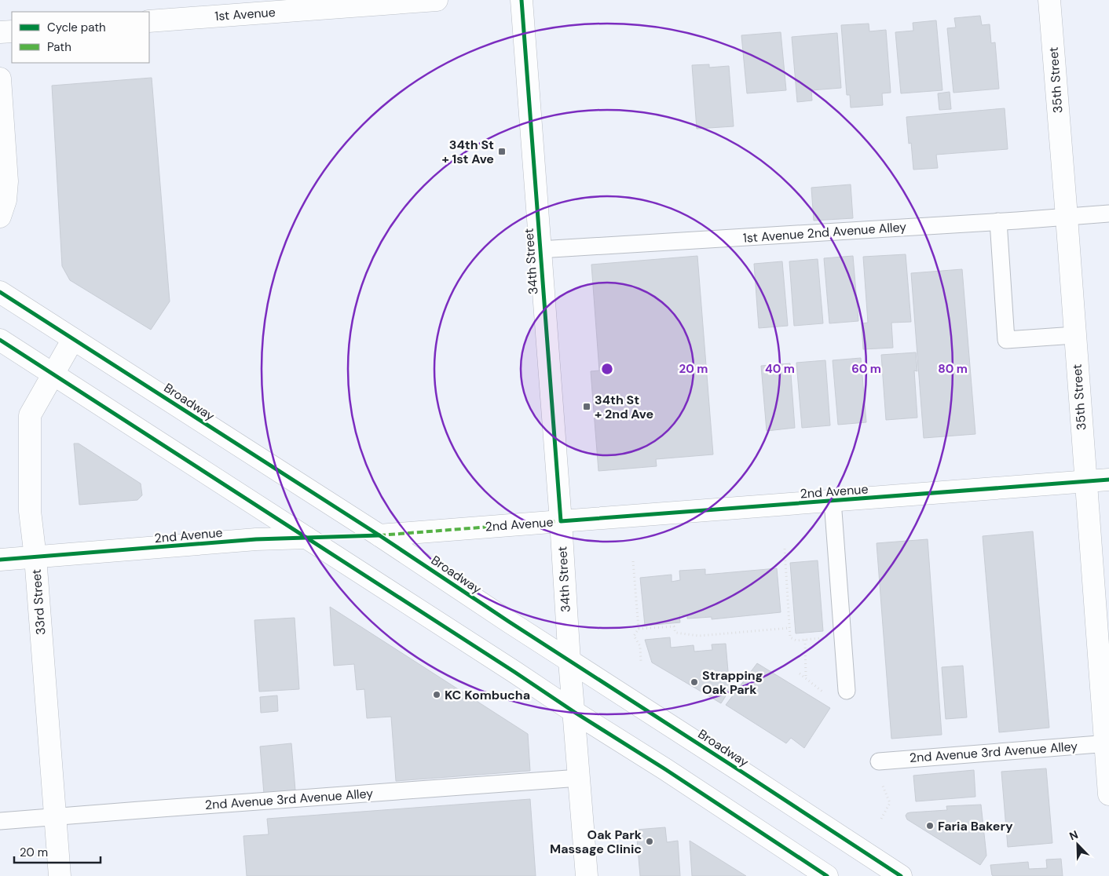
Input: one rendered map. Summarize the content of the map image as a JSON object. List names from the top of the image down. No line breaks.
{"streets":{"street":["1st Avenue","35th Street","34th Street","Broadway","2nd Avenue","33rd Street"],"lane":["1st Avenue 2nd Avenue Alley","2nd Avenue 3rd Avenue Alley"]},"crossings":[["35th Street","1st Avenue 2nd Avenue Alley"],["35th Street","2nd Avenue"],["35th Street","2nd Avenue 3rd Avenue Alley"],["1st Avenue 2nd Avenue Alley","34th Street"],["34th Street","Broadway"],["34th Street","2nd Avenue"],["34th Street","2nd Avenue 3rd Avenue Alley"],["Broadway","2nd Avenue"],["Broadway","33rd Street"],["2nd Avenue","33rd Street"],["33rd Street","2nd Avenue 3rd Avenue Alley"]],"places":{"transit":["34th St + 1st Ave","34th St + 2nd Ave"],"other":["Strapping Oak Park","KC Kombucha","Faria Bakery","Oak Park Massage Clinic"]},"legend":["Cycle path","Path"],"scale_bar":"20 m","north":"top left","rings":["20 m","40 m","60 m","80 m"]}
